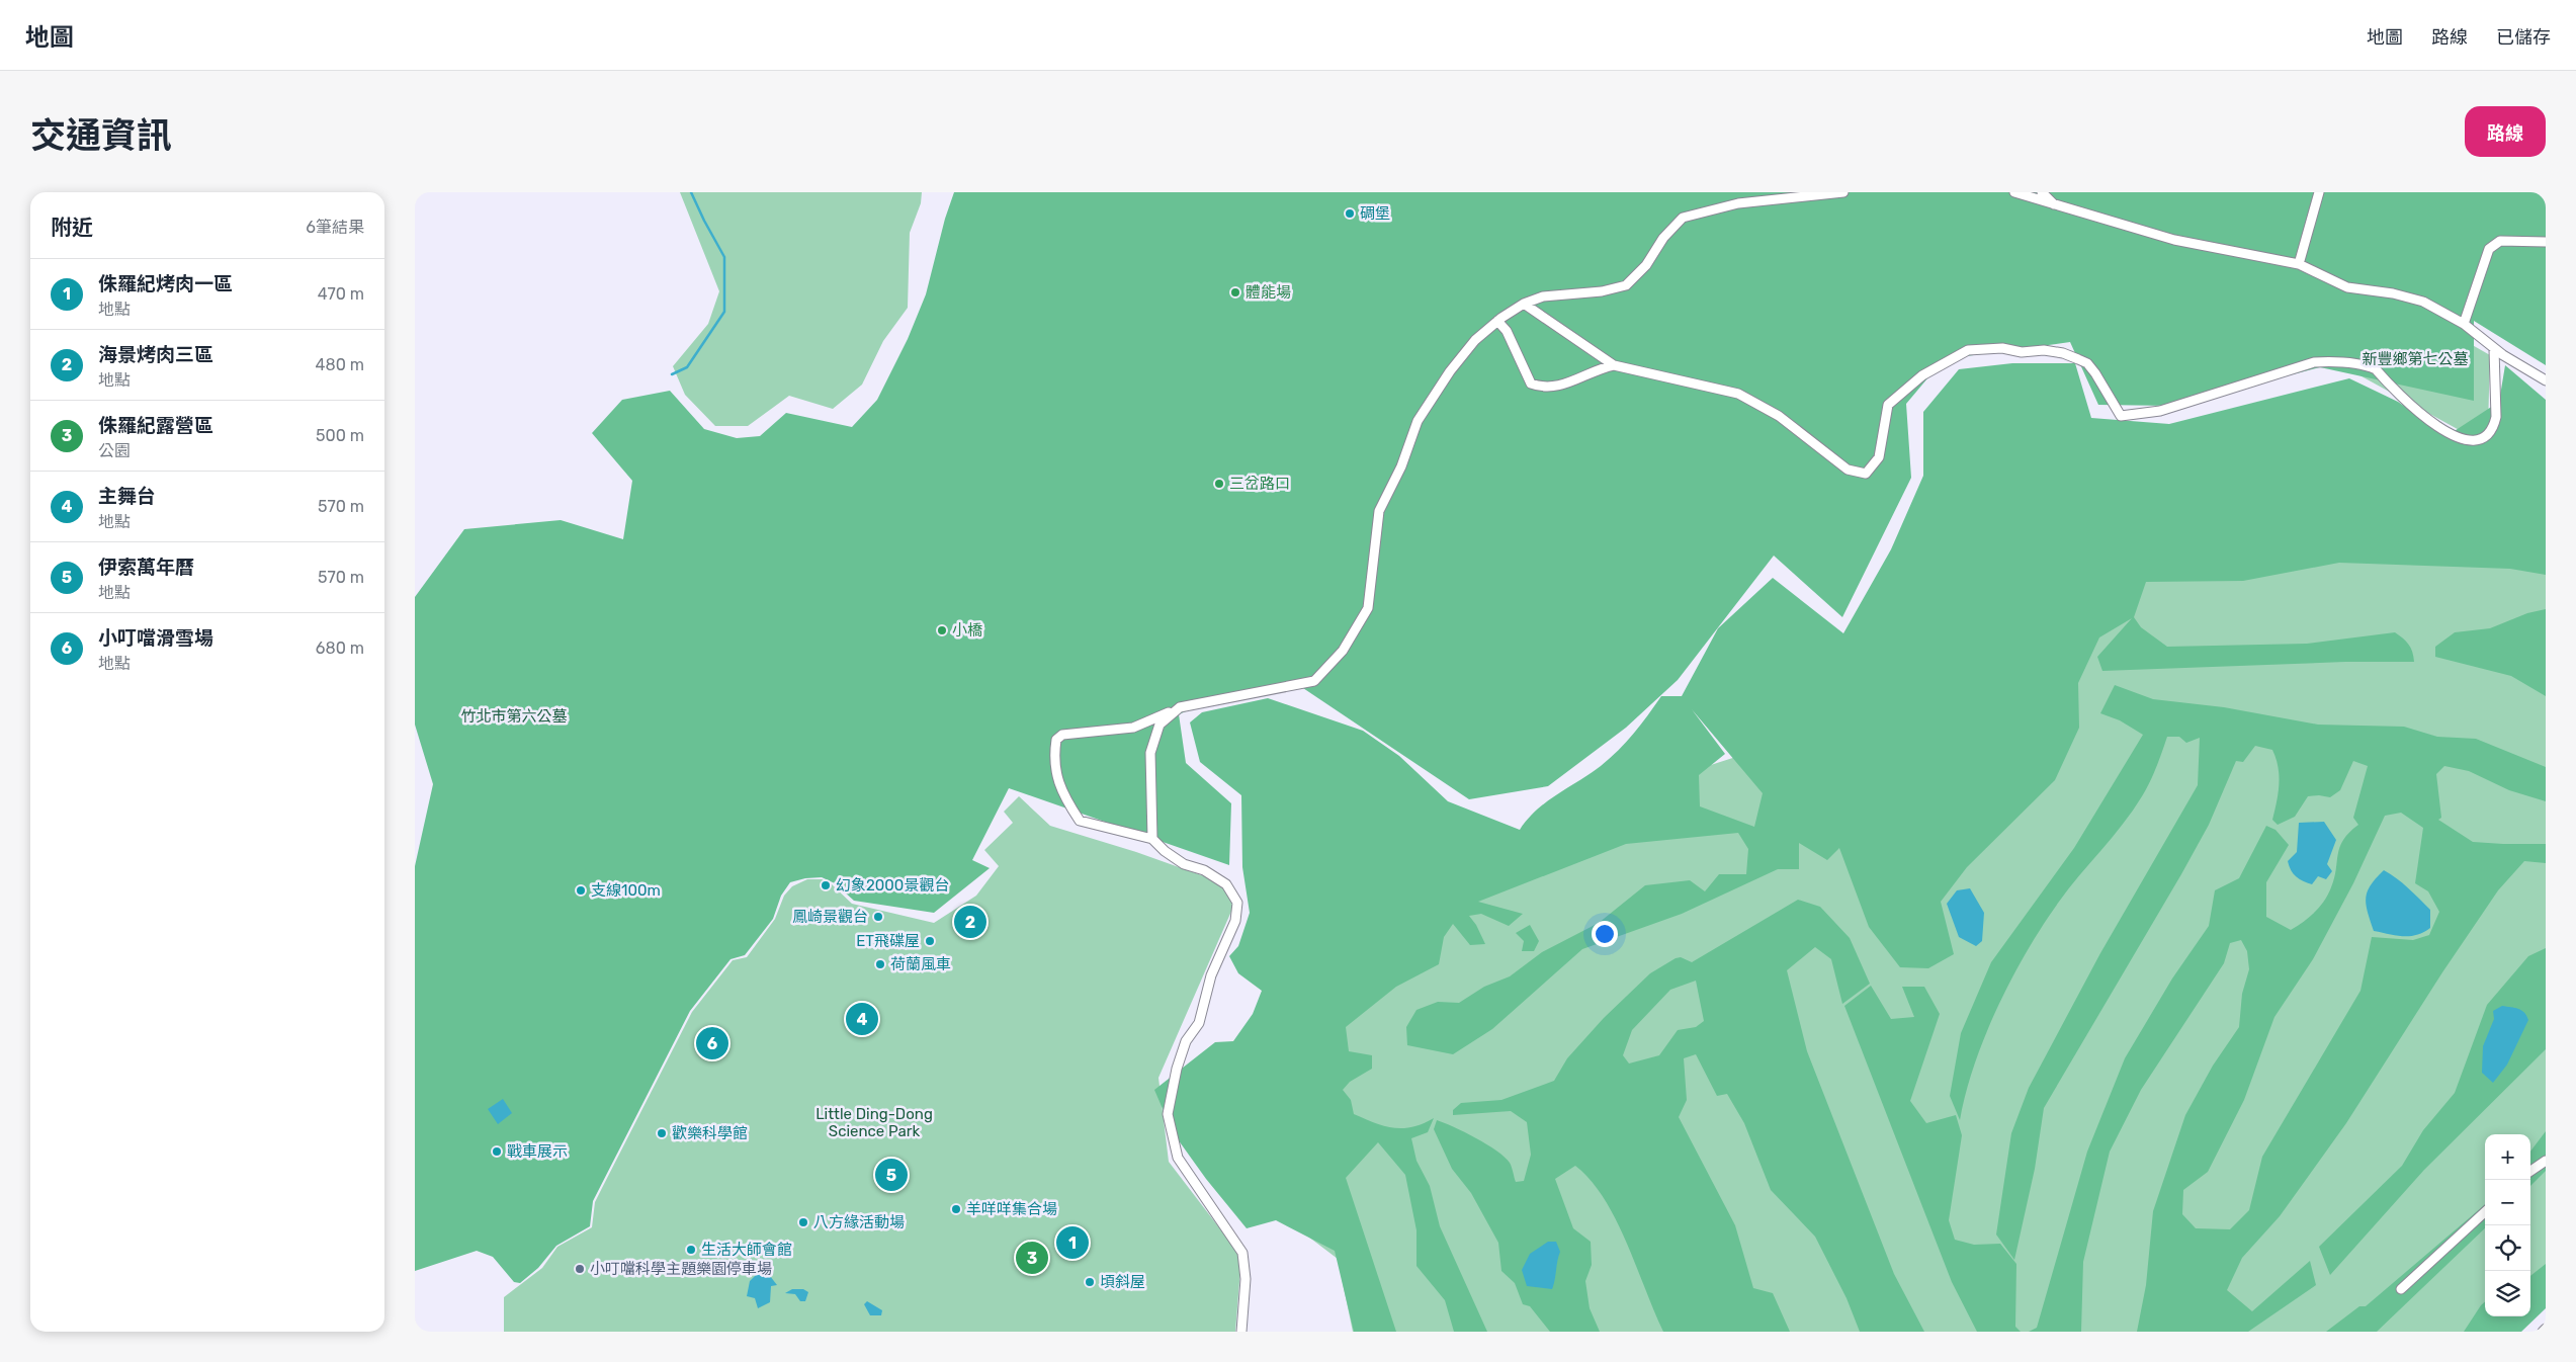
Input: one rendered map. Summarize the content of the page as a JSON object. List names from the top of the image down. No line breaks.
{"parks":["新豐鄉第七公墓","竹北市第六公墓","Little Ding-Dong Science Park"],"places":["碉堡","體能場","三岔路口","小橋","幻象2000景觀台","支線100m","鳳崎景觀台","ET飛碟屋","荷蘭風車","歡樂科學館","戰車展示","羊咩咩集合場","八方緣活動場","生活大師會館","小叮噹科學主題樂園停車場","頃斜屋"],"page":{"header":"地圖","nav":["地圖","路線","已儲存"],"title":"交通資訊","buttons":"路線","heading":["附近","6筆結果"],"list":[{"mark":"1","name":"侏羅紀烤肉一區","note":"地點","value":"470 m"},{"mark":"2","name":"海景烤肉三區","note":"地點","value":"480 m"},{"mark":"3","name":"侏羅紀露營區","note":"公園","value":"500 m"},{"mark":"4","name":"主舞台","note":"地點","value":"570 m"},{"mark":"5","name":"伊索萬年曆","note":"地點","value":"570 m"},{"mark":"6","name":"小叮噹滑雪場","note":"地點","value":"680 m"}],"pins":["2","4","6","5","1","3"],"map_buttons":["+","−"]}}
